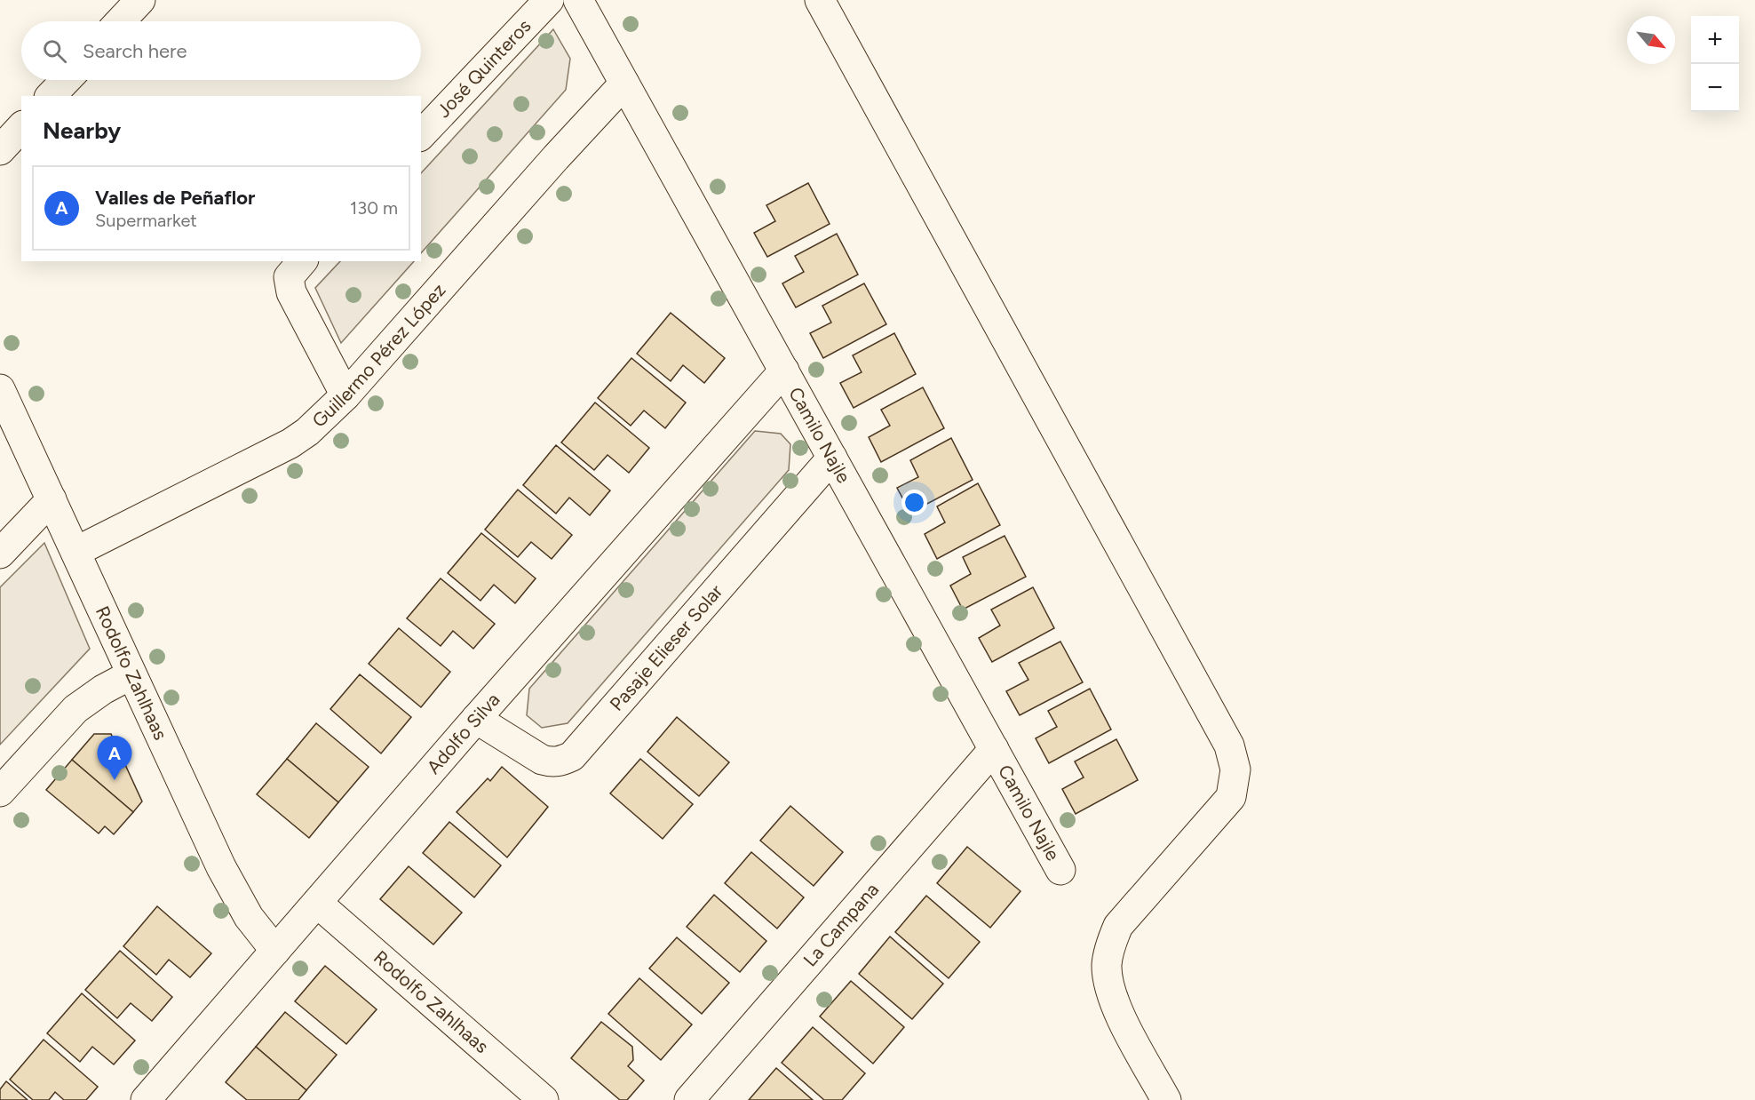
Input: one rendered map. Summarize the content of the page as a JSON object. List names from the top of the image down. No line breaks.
{"streets":{"street":["José Quinteros","Guillermo Pérez López","Camilo Najle","Pasaje Elieser Solar","Rodolfo Zahlhaas","Adolfo Silva","La Campana"]},"crossings":[["Guillermo Pérez López","Camilo Najle"],["Guillermo Pérez López","Rodolfo Zahlhaas"],["Camilo Najle","Pasaje Elieser Solar"],["Camilo Najle","Adolfo Silva"],["Camilo Najle","La Campana"],["Pasaje Elieser Solar","Adolfo Silva"],["Rodolfo Zahlhaas","Adolfo Silva"]],"north":"bottom right","page":{"map_buttons":["+","−"],"search":"Search here","heading":"Nearby","list":[{"mark":"A","name":"Valles de Peñaflor","note":"Supermarket","value":"130 m"}],"pins":"A"}}
